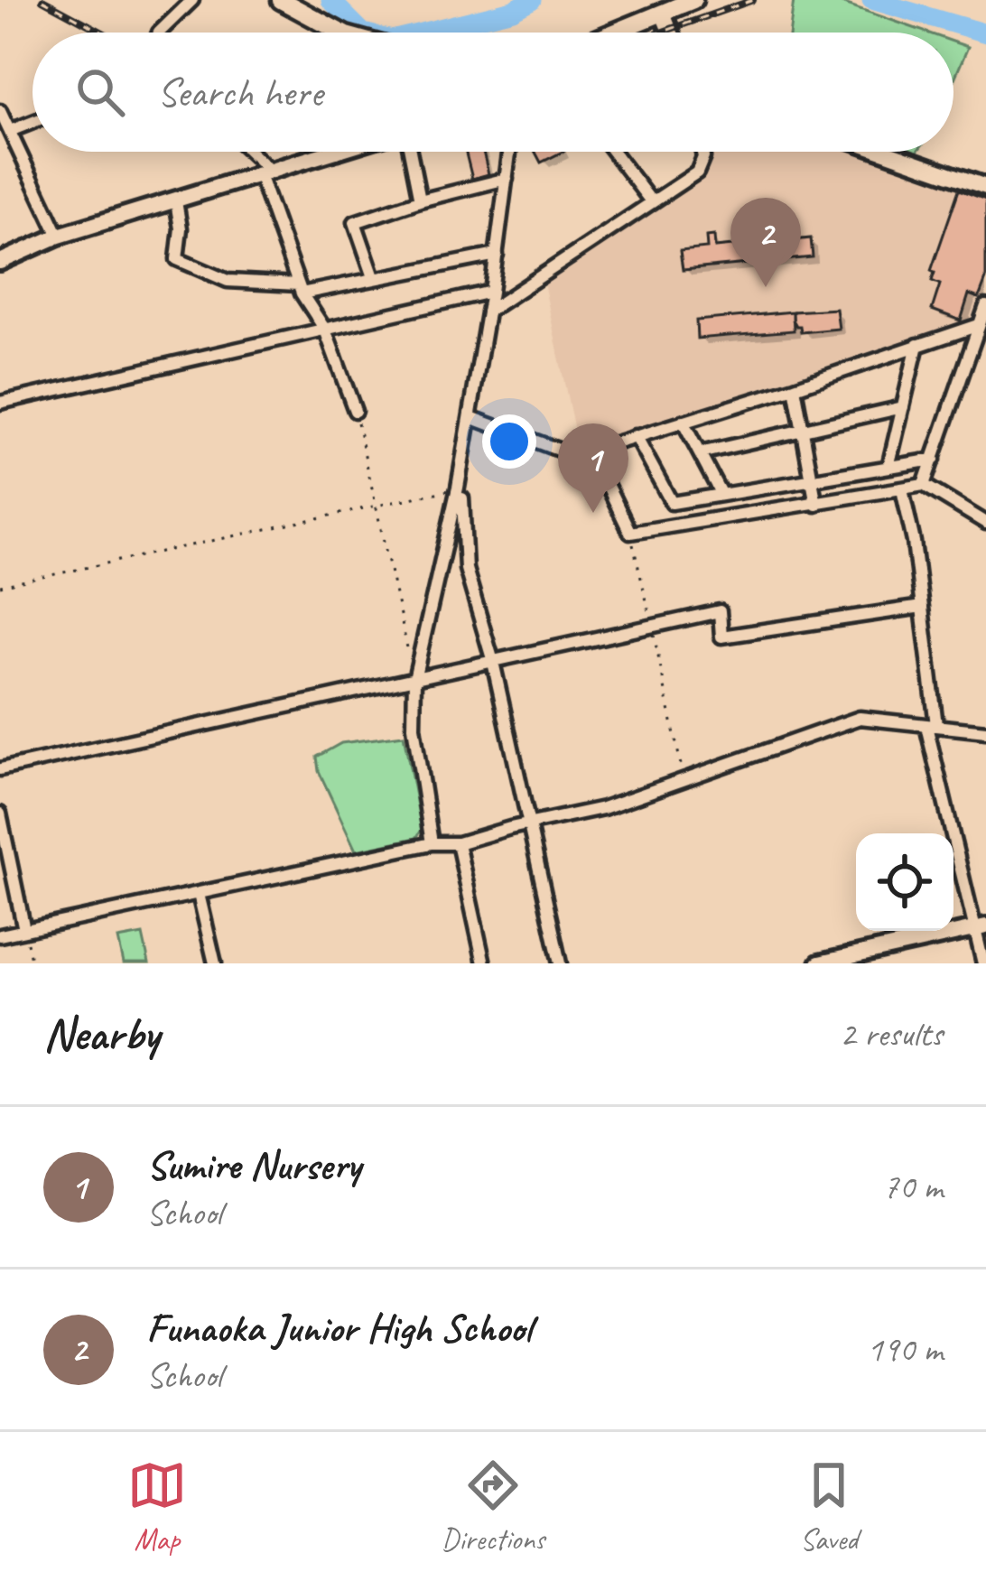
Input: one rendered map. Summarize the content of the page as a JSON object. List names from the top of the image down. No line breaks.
{"page":{"search":"Search here","pins":["2","1"],"heading":["Nearby","2 results"],"list":[{"mark":"1","name":"Sumire Nursery","note":"School","value":"70 m"},{"mark":"2","name":"Funaoka Junior High School","note":"School","value":"190 m"}],"nav":["Map","Directions","Saved"]}}
